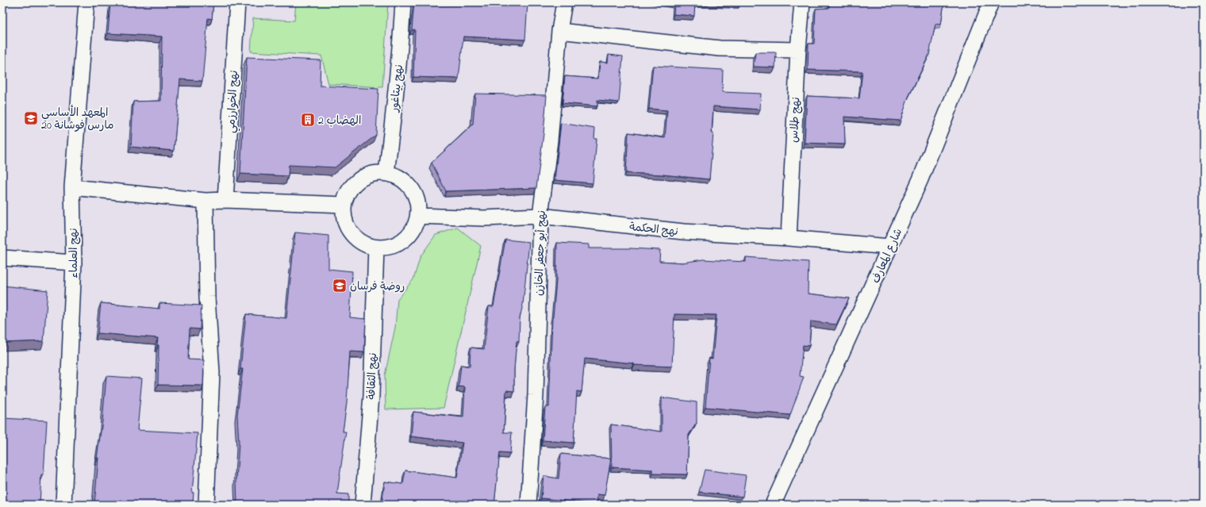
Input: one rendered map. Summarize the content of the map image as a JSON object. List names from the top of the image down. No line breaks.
{"streets":{"street":["نهج بيتاغور","نهج الخوارزمي","نهج طلاس","نهج الحكمة","نهج العلماء","نهج أبو جعفر الخازن","شارع المعارف","نهج الثقافة"]},"crossings":[["نهج بيتاغور","نهج الحكمة"],["نهج بيتاغور","نهج الثقافة"],["نهج طلاس","نهج الحكمة"],["نهج الحكمة","نهج أبو جعفر الخازن"],["نهج الحكمة","شارع المعارف"],["نهج الحكمة","نهج الثقافة"]],"places":{"school or university":["المعهد الأساسي 20 مارس فوشانة","روضة فرسان"],"building":["الهضاب 2"]}}
